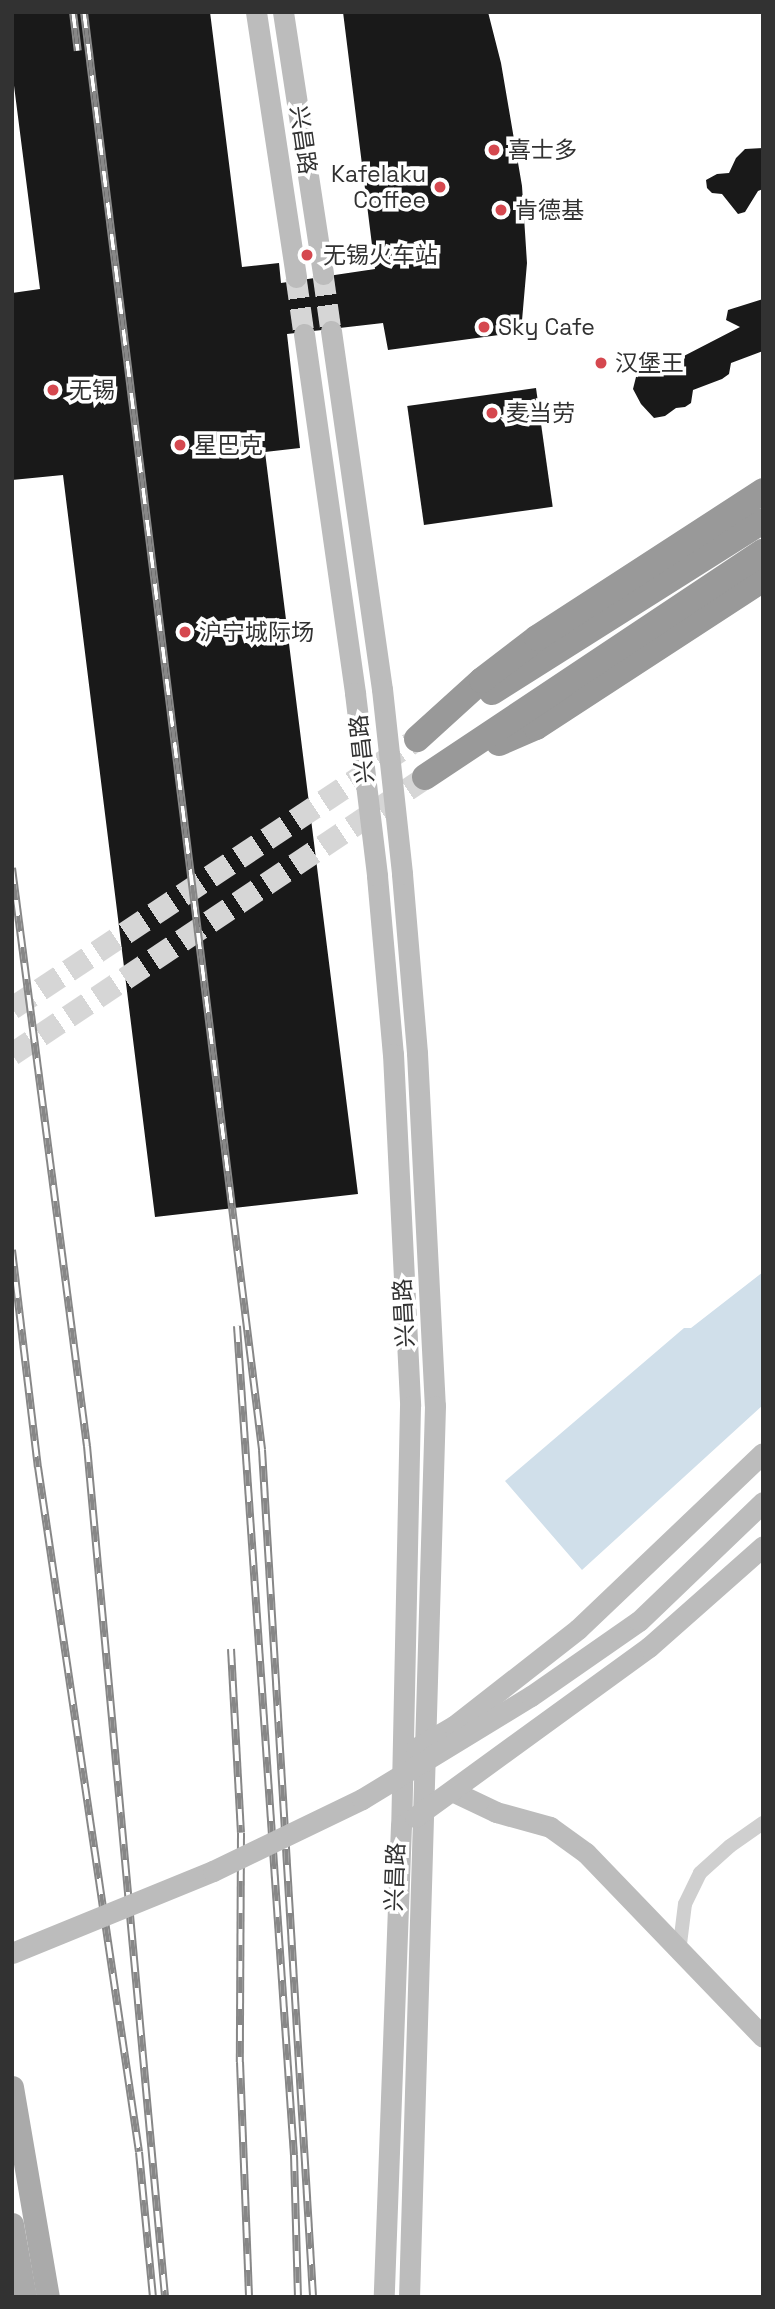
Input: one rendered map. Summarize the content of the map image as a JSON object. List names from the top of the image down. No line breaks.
{"streets":{"main road":["兴昌路"]},"places":["喜士多","Kafelaku Coffee","肯德基","无锡火车站","Sky Cafe","汉堡王","无锡","麦当劳","星巴克","沪宁城际场"]}
